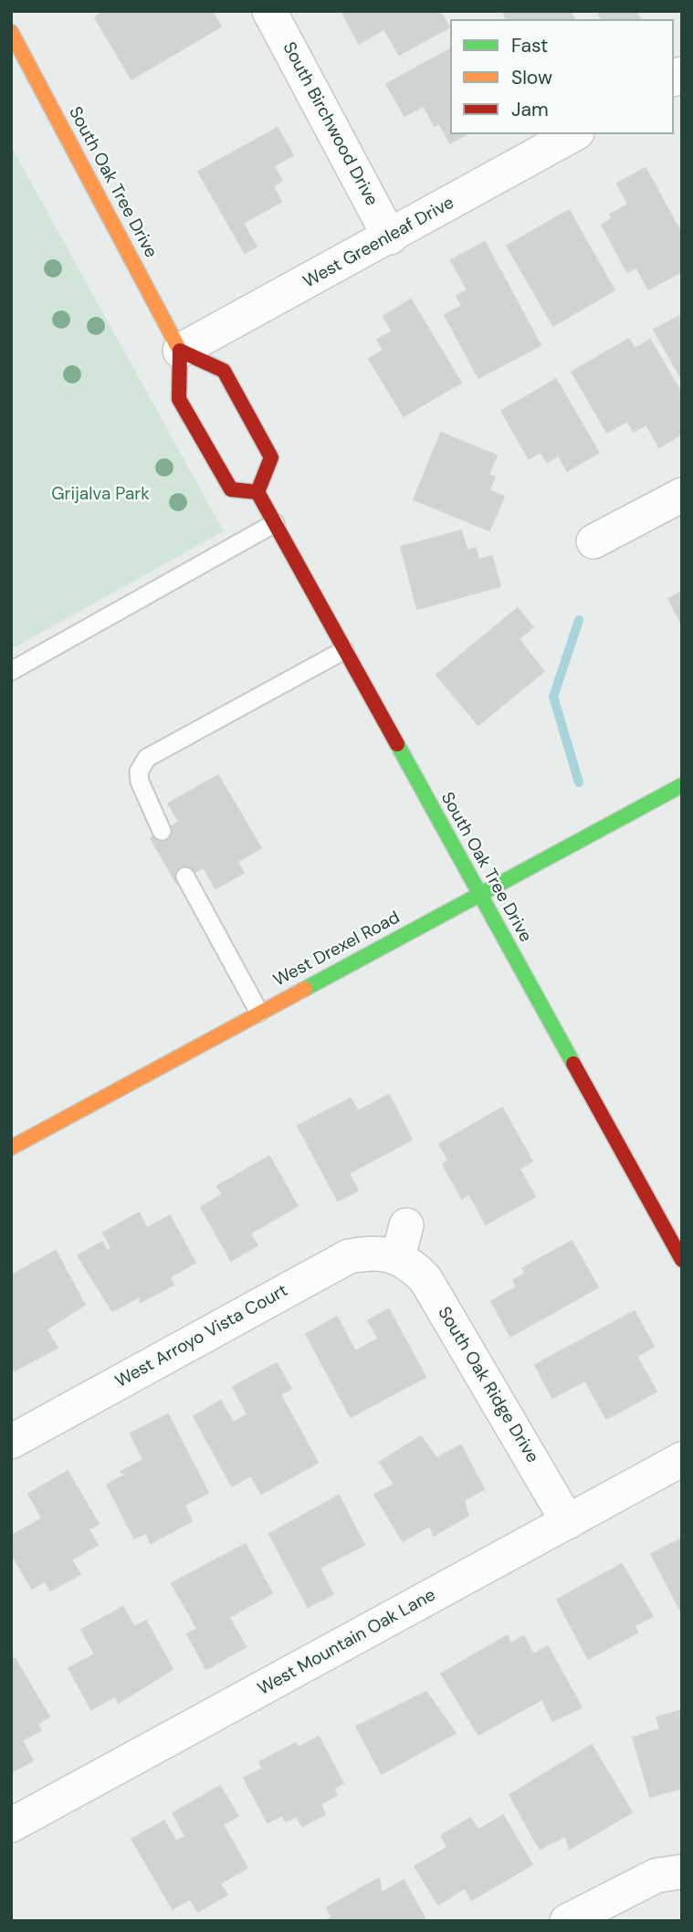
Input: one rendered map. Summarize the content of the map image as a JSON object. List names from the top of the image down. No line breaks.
{"streets":{"street":["South Birchwood Drive","South Oak Tree Drive","West Greenleaf Drive","West Drexel Road","West Arroyo Vista Court","South Oak Ridge Drive","West Mountain Oak Lane"]},"crossings":[["South Birchwood Drive","West Greenleaf Drive"],["South Oak Tree Drive","West Greenleaf Drive"],["South Oak Tree Drive","West Drexel Road"],["West Arroyo Vista Court","South Oak Ridge Drive"],["South Oak Ridge Drive","West Mountain Oak Lane"]],"parks":["Grijalva Park"],"legend":["Fast","Slow","Jam"]}
